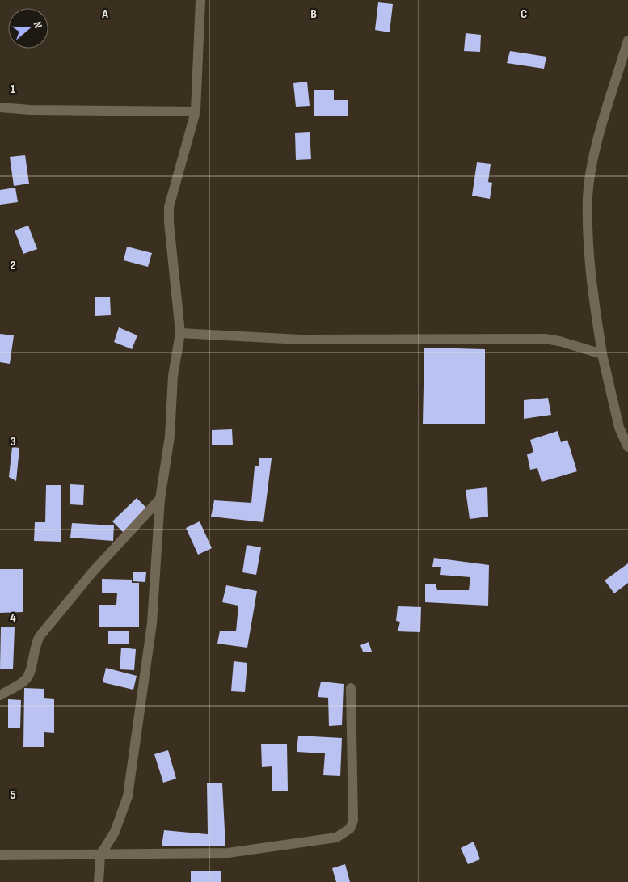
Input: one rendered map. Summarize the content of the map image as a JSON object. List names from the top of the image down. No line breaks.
{"north":"right","grid":{"columns":["A","B","C"],"rows":["1","2","3","4","5"]}}
